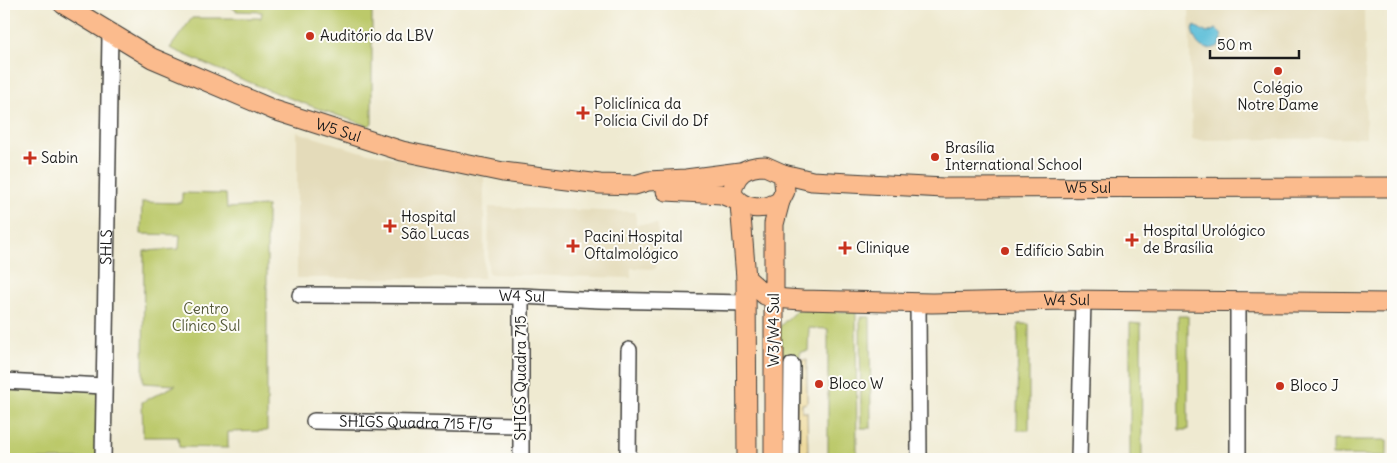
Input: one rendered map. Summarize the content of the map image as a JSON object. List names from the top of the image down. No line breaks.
{"streets":{"main road":["W5 Sul","W4 Sul","W3/W4 Sul"],"street":["SHLS","SHIGS Quadra 715","SHIGS Quadra 715 F/G"]},"crossings":[["W5 Sul","SHLS"],["W5 Sul","W3/W4 Sul"],["W4 Sul","W3/W4 Sul"],["W4 Sul","SHIGS Quadra 715"],["SHIGS Quadra 715","SHIGS Quadra 715 F/G"]],"parks":["Centro Clínico Sul"],"places":{"other":["Auditório da LBV","Colégio Notre Dame","Brasília International School","Edifício Sabin","Bloco W","Bloco J"],"health":["Policlínica da Polícia Civil do Df","Sabin","Hospital São Lucas","Hospital Urológico de Brasília","Pacini Hospital Oftalmológico","Clinique"]},"scale_bar":"50 m"}
